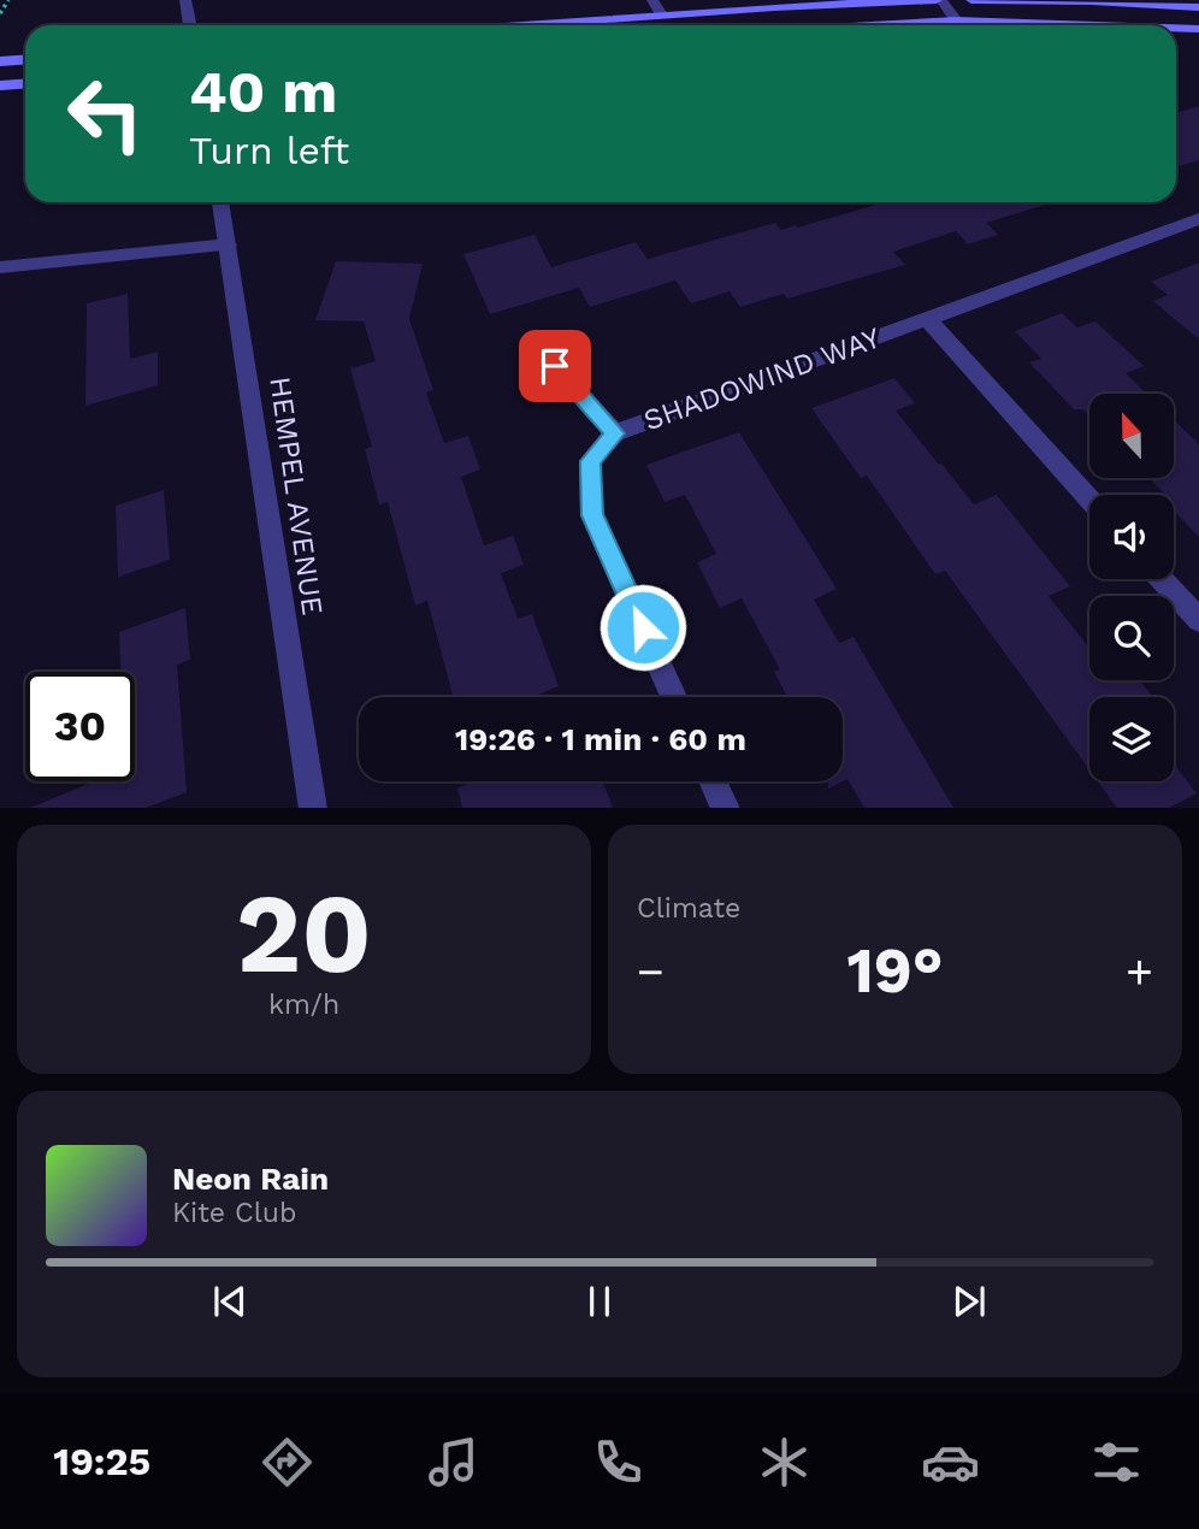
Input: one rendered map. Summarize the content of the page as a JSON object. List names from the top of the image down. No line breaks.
{"streets":{"street":["SHADOWIND WAY","HEMPEL AVENUE"]},"north":"top","page":{"turn":["40 m","Turn left"],"limit":"30","trip":"19:26 · 1 min · 60 m","tile":[["20","km/h"],"Climate"],"heat":["−","19°","+"],"song":["Neon Rain","Kite Club"],"tabs":"19:25"}}
